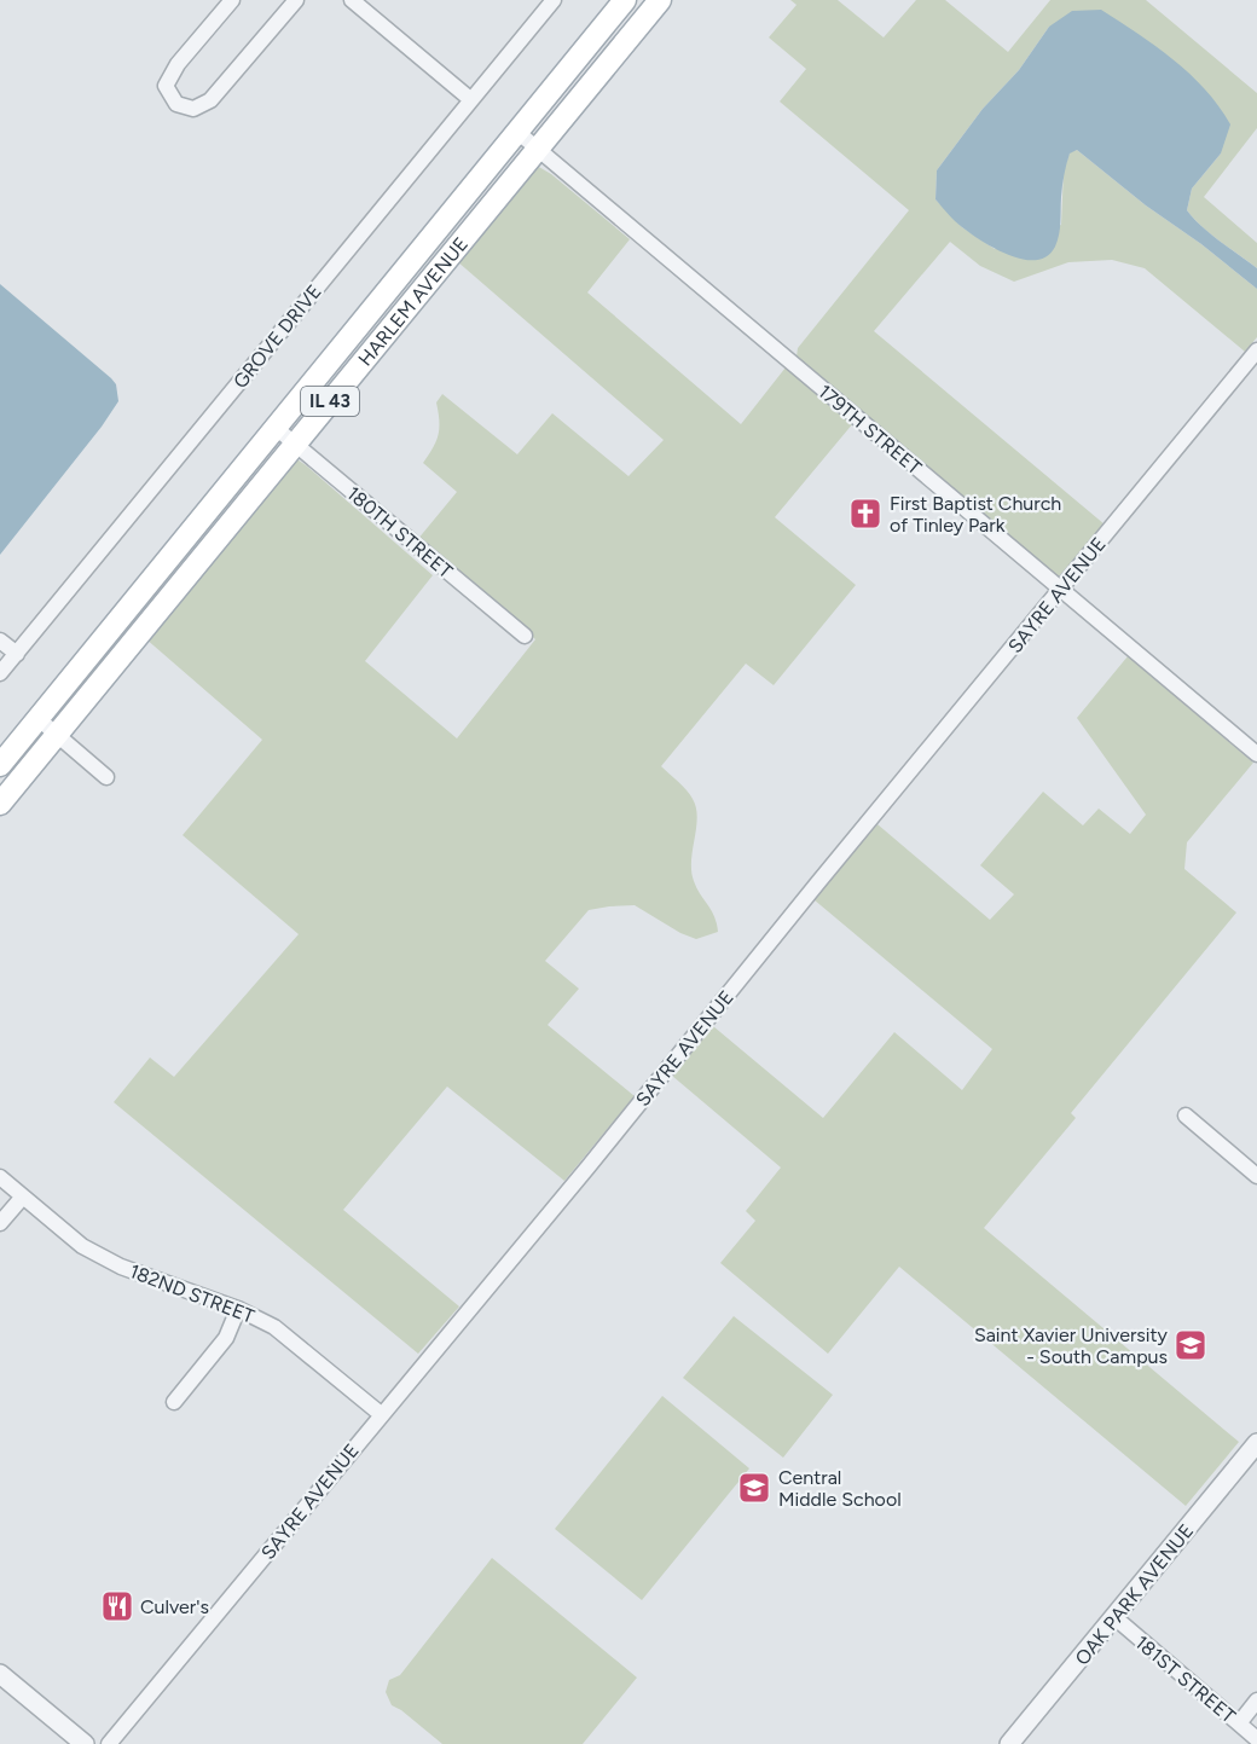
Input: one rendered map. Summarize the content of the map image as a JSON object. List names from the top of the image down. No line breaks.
{"streets":{"main road":["HARLEM AVENUE","IL 43"],"street":["GROVE DRIVE","179TH STREET","180TH STREET","SAYRE AVENUE","182ND STREET","OAK PARK AVENUE","181ST STREET"]},"crossings":[["HARLEM AVENUE","179TH STREET"],["HARLEM AVENUE","180TH STREET"],["179TH STREET","SAYRE AVENUE"],["SAYRE AVENUE","182ND STREET"],["OAK PARK AVENUE","181ST STREET"]],"places":{"church":["First Baptist Church of Tinley Park"],"school or university":["Saint Xavier University - South Campus","Central Middle School"],"restaurant":["Culver's"]}}
